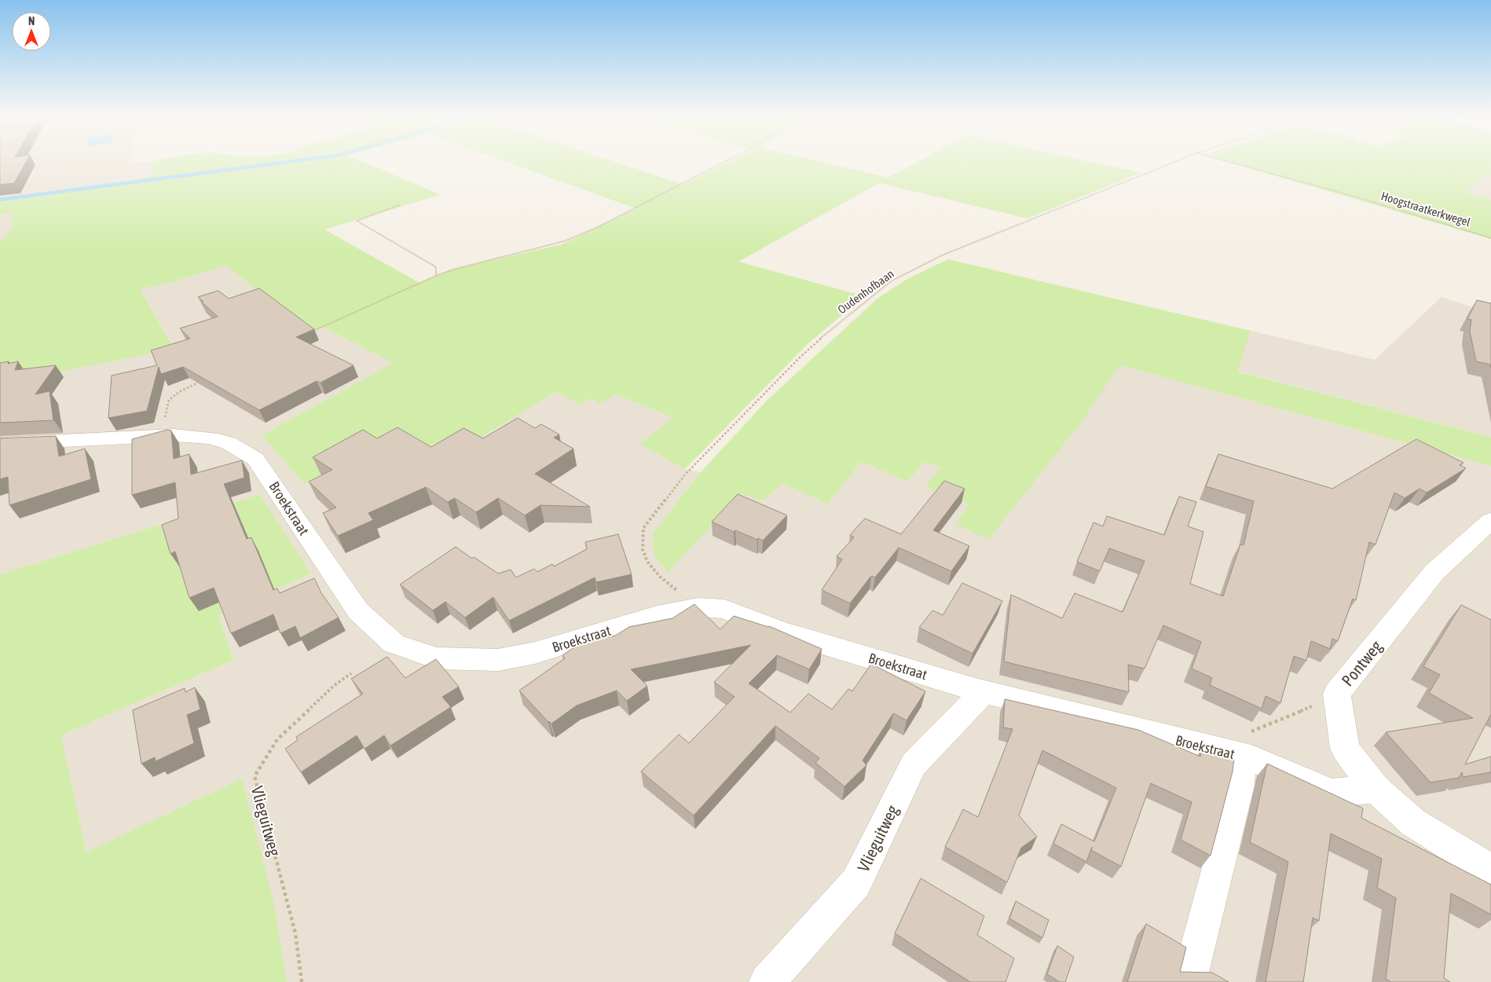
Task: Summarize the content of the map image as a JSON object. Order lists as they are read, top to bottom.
{
  "streets": {
    "street": ["Broekstraat", "Pontweg", "Vlieguitweg"],
    "path": ["Hoogstraatkerkwegel", "Oudenhofbaan"]
  },
  "crossings": [
    ["Oudenhofbaan", "Broekstraat"],
    ["Broekstraat", "Pontweg"],
    ["Broekstraat", "Vlieguitweg"]
  ],
  "north": "top"
}
